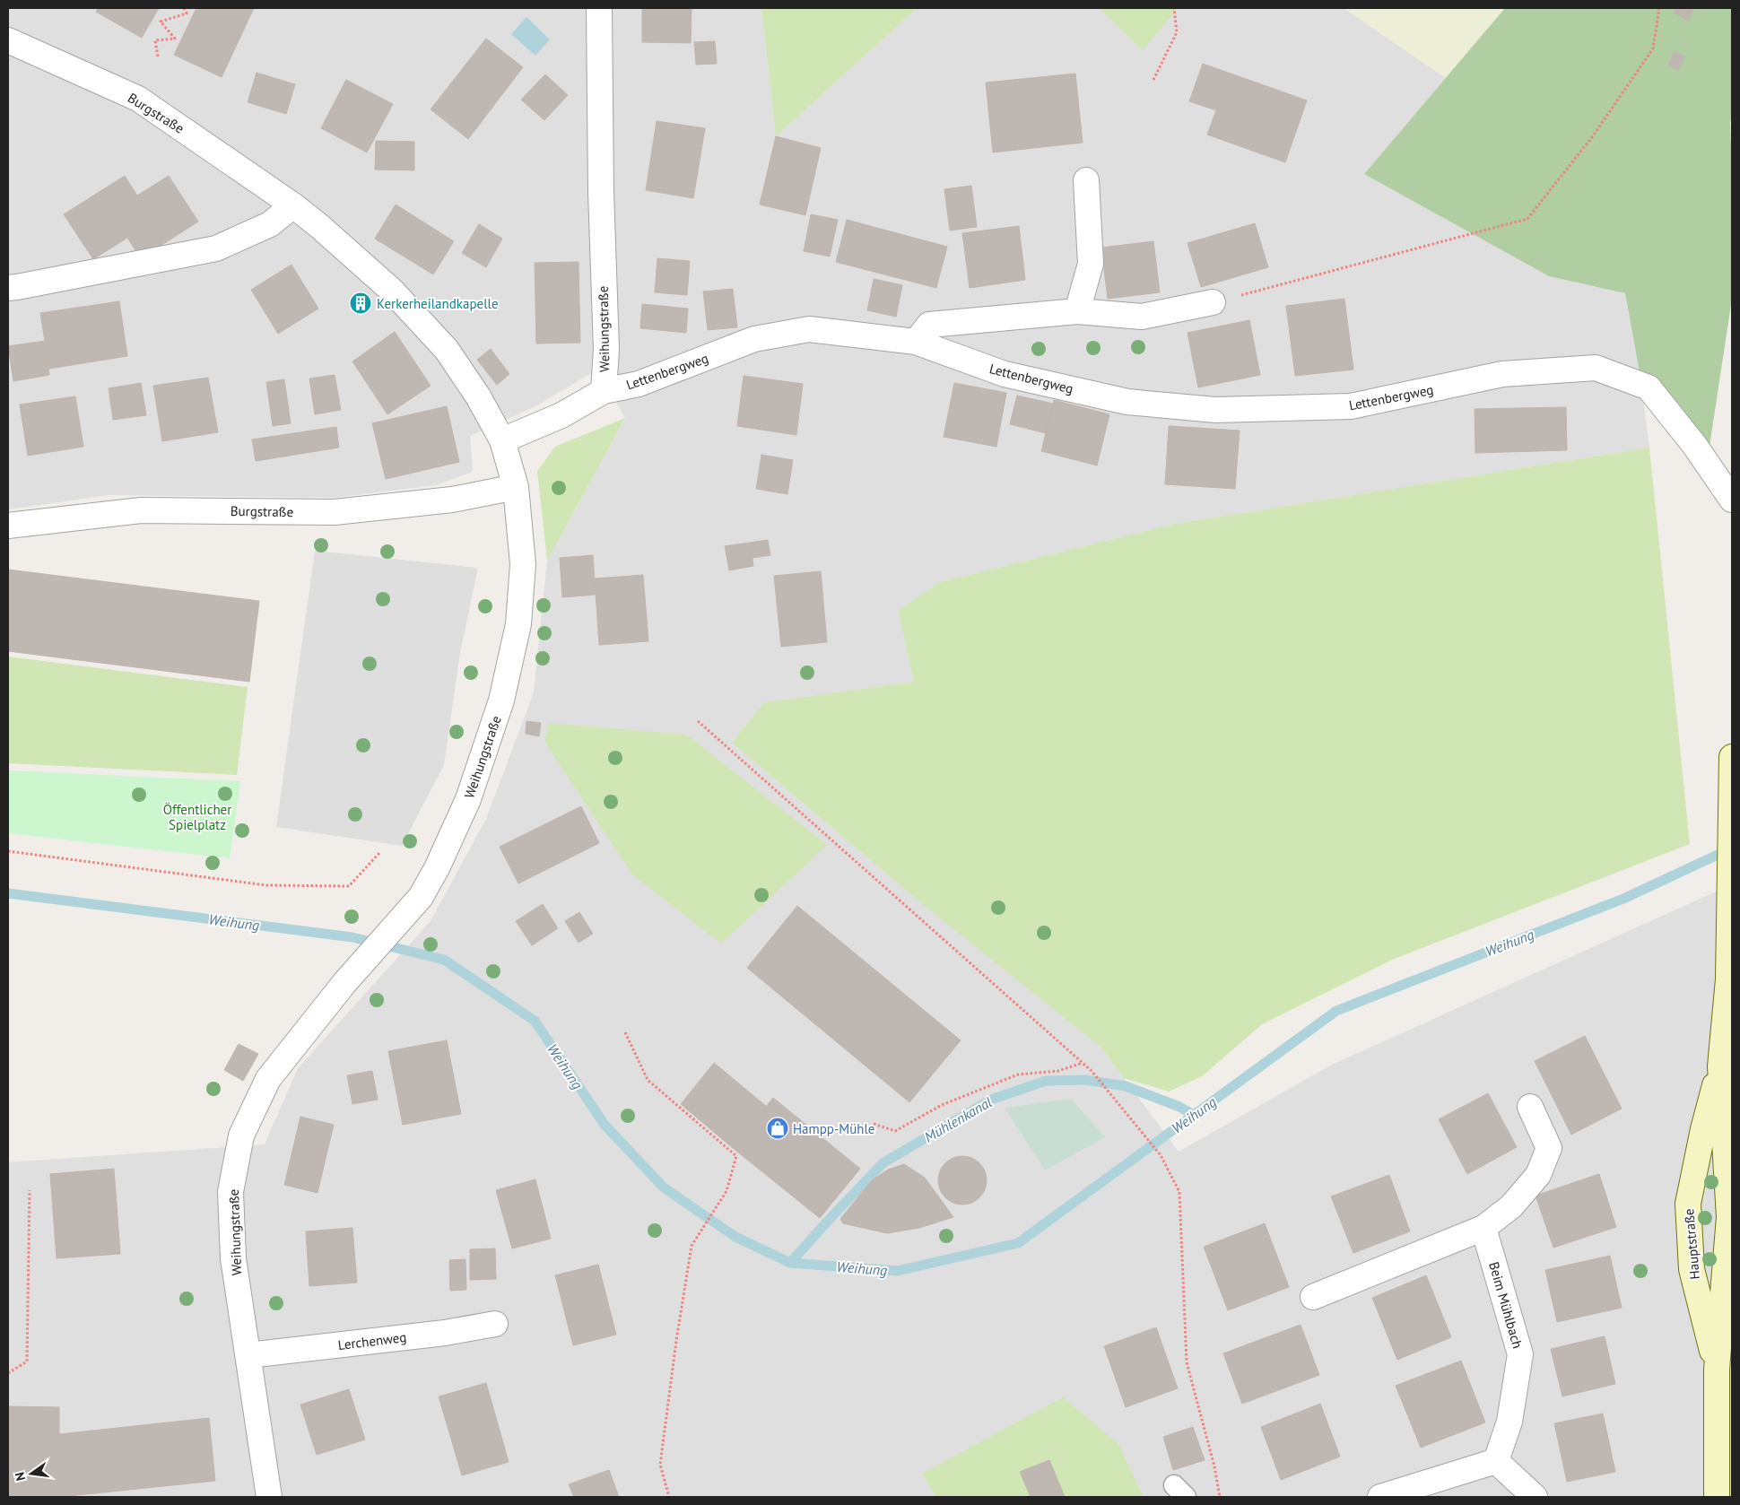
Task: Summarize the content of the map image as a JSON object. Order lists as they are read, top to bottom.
{
  "streets": {
    "main road": ["Hauptstraße"],
    "street": [
      "Burgstraße",
      "Weihungstraße",
      "Lettenbergweg",
      "Beim Mühlbach",
      "Lerchenweg"
    ]
  },
  "crossings": [
    ["Burgstraße", "Weihungstraße"],
    ["Weihungstraße", "Lettenbergweg"],
    ["Weihungstraße", "Lerchenweg"]
  ],
  "water": ["Weihung", "Mühlenkanal"],
  "parks": ["Öffentlicher Spielplatz"],
  "places": {
    "building": ["Kerkerheilandkapelle"],
    "shop": ["Hampp-Mühle"]
  },
  "north": "left"
}
